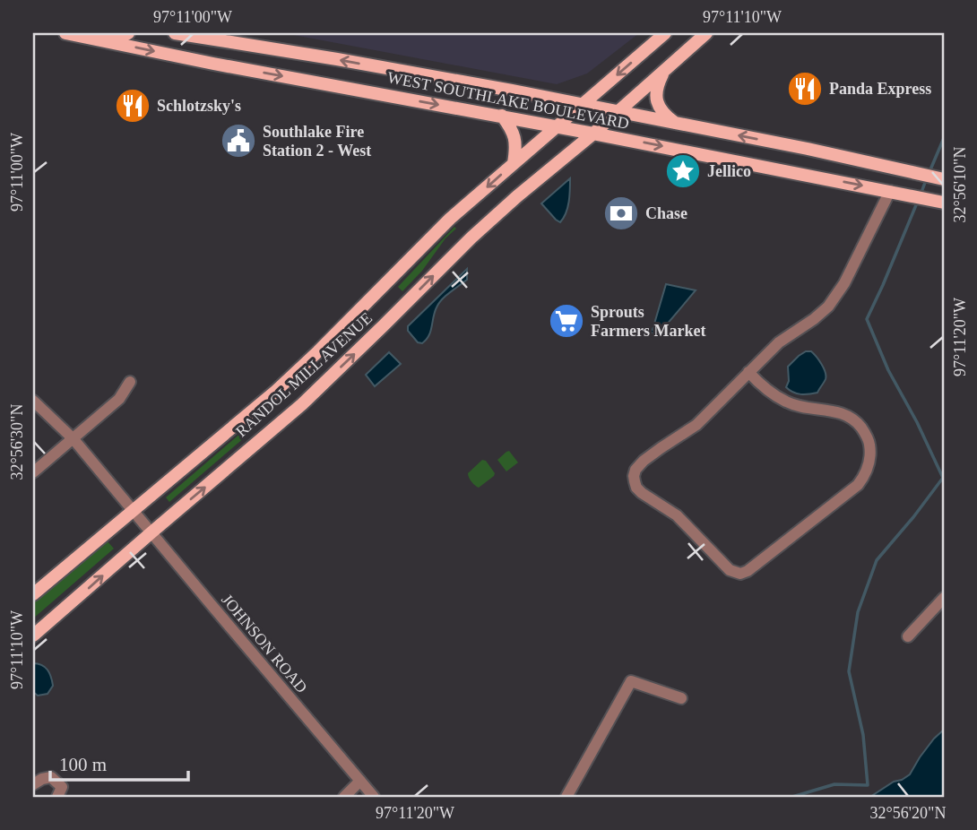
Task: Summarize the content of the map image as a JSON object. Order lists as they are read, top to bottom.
{
  "streets": {
    "main road": ["WEST SOUTHLAKE BOULEVARD", "RANDOL MILL AVENUE"],
    "street": ["JOHNSON ROAD"]
  },
  "crossings": [
    ["WEST SOUTHLAKE BOULEVARD", "RANDOL MILL AVENUE"],
    ["RANDOL MILL AVENUE", "JOHNSON ROAD"]
  ],
  "places": {
    "restaurant": ["Panda Express", "Schlotzsky's"],
    "public building": ["Southlake Fire Station 2 - West"],
    "place": ["Jellico"],
    "bank": ["Chase"],
    "supermarket": ["Sprouts Farmers Market"]
  },
  "scale_bar": "100 m",
  "coordinates": [
    "97°11'00\"W",
    "97°11'10\"W",
    "32°56'10\"N",
    "97°11'20\"W",
    "32°56'30\"N",
    "32°56'20\"N"
  ]
}
